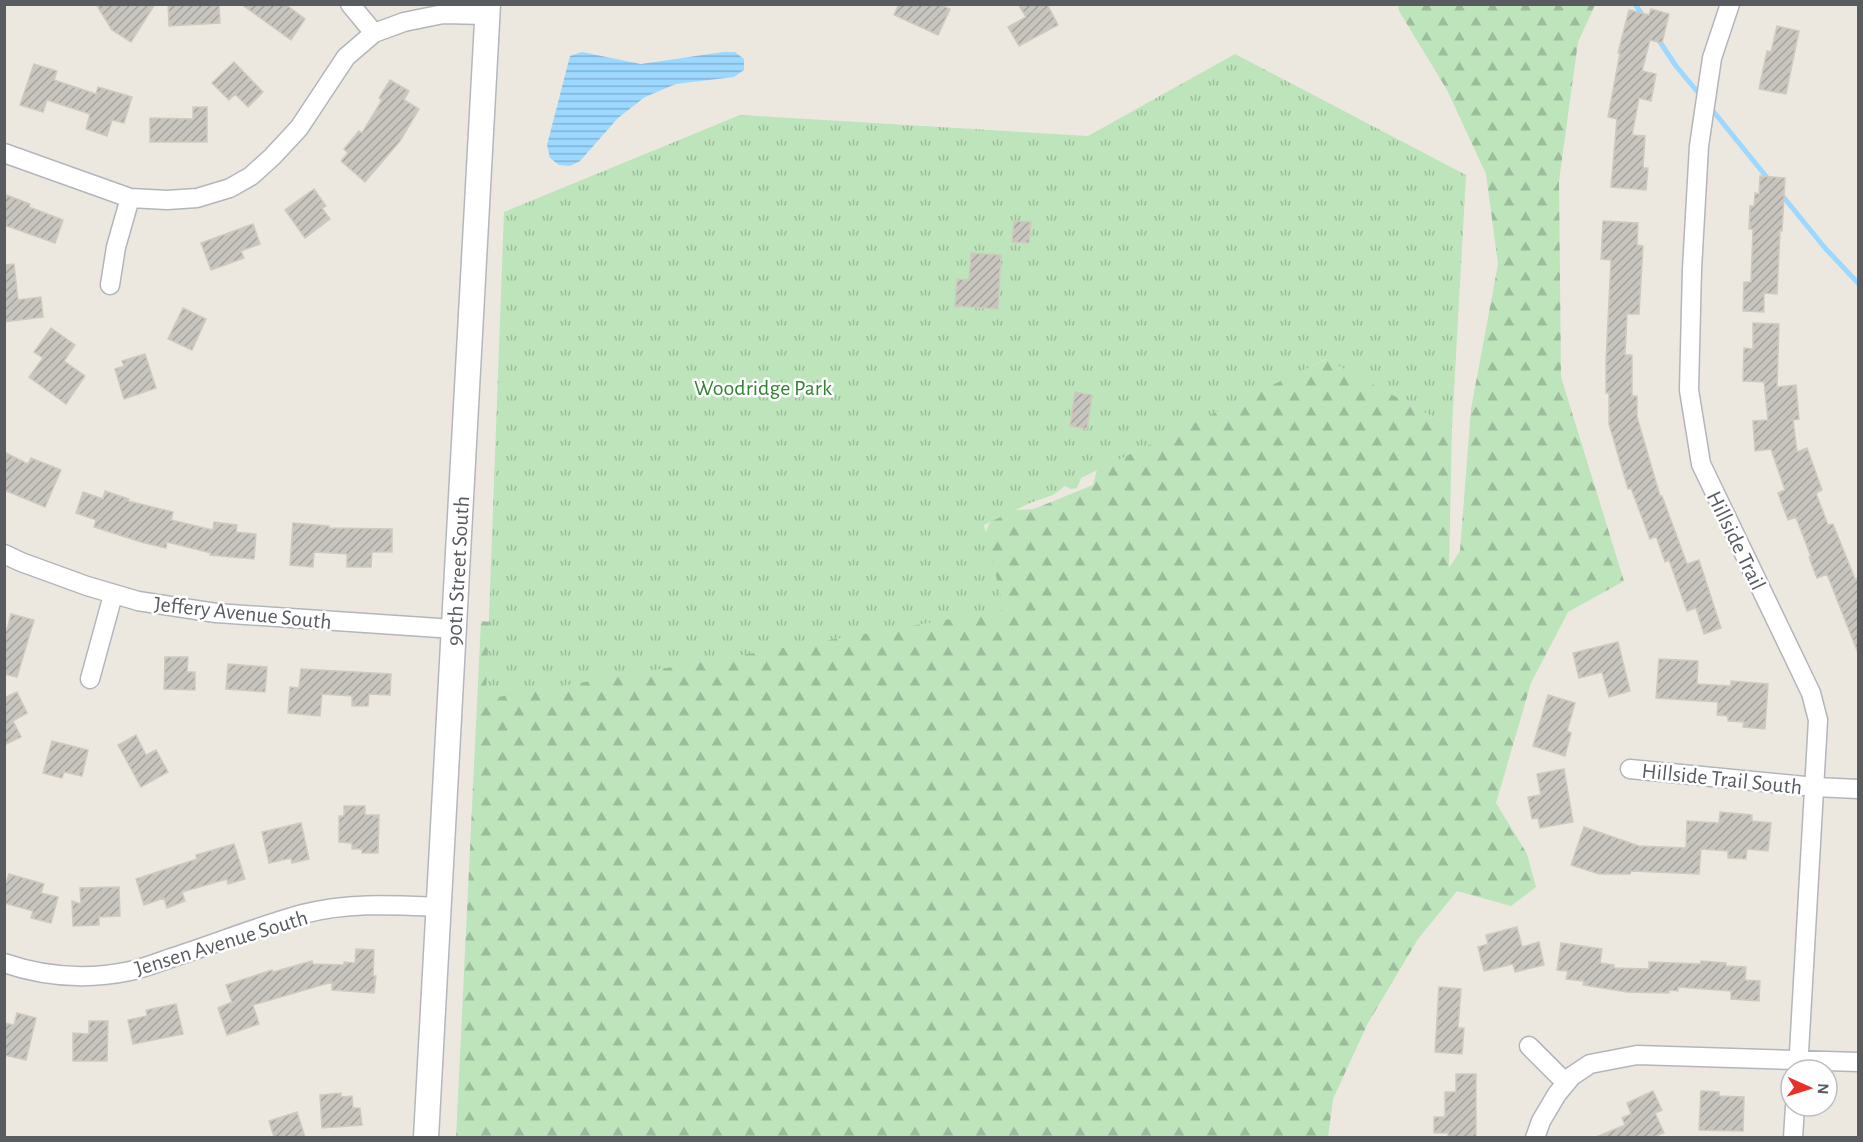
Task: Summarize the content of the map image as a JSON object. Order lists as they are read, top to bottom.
{
  "streets": {
    "street": [
      "Hillside Trail",
      "90th Street South",
      "Jeffery Avenue South",
      "Hillside Trail South",
      "Jensen Avenue South"
    ]
  },
  "crossings": [
    ["Hillside Trail", "Hillside Trail South"],
    ["90th Street South", "Jeffery Avenue South"],
    ["90th Street South", "Jensen Avenue South"]
  ],
  "parks": ["Woodridge Park"],
  "north": "right"
}
